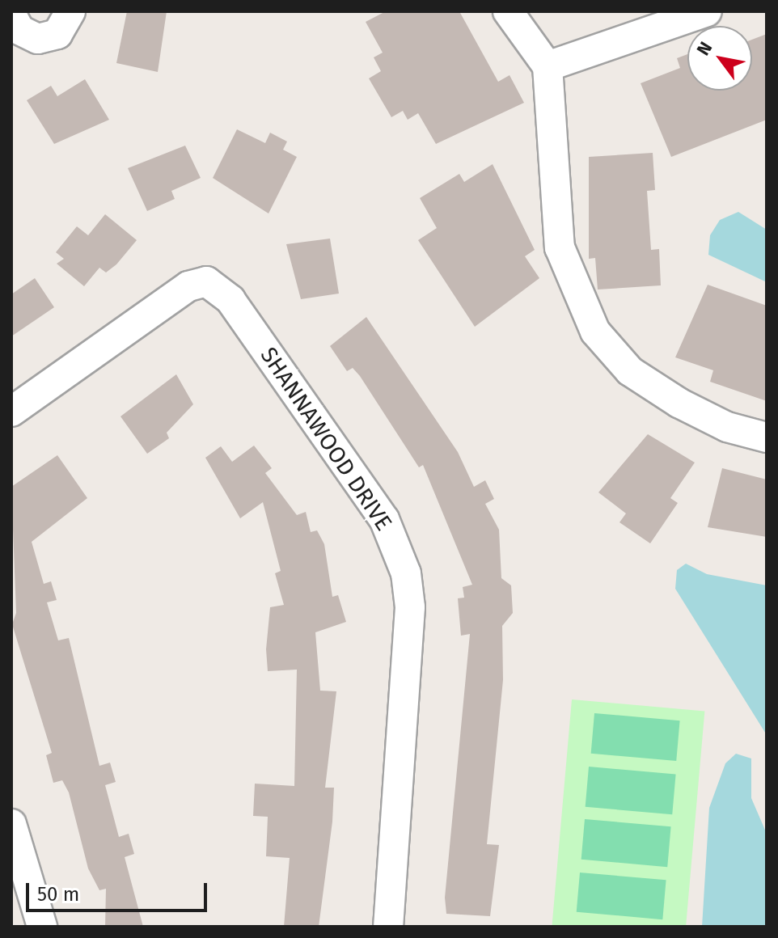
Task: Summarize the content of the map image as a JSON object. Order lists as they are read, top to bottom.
{
  "streets": {
    "street": ["SHANNAWOOD DRIVE"]
  },
  "scale_bar": "50 m",
  "north": "top left"
}
